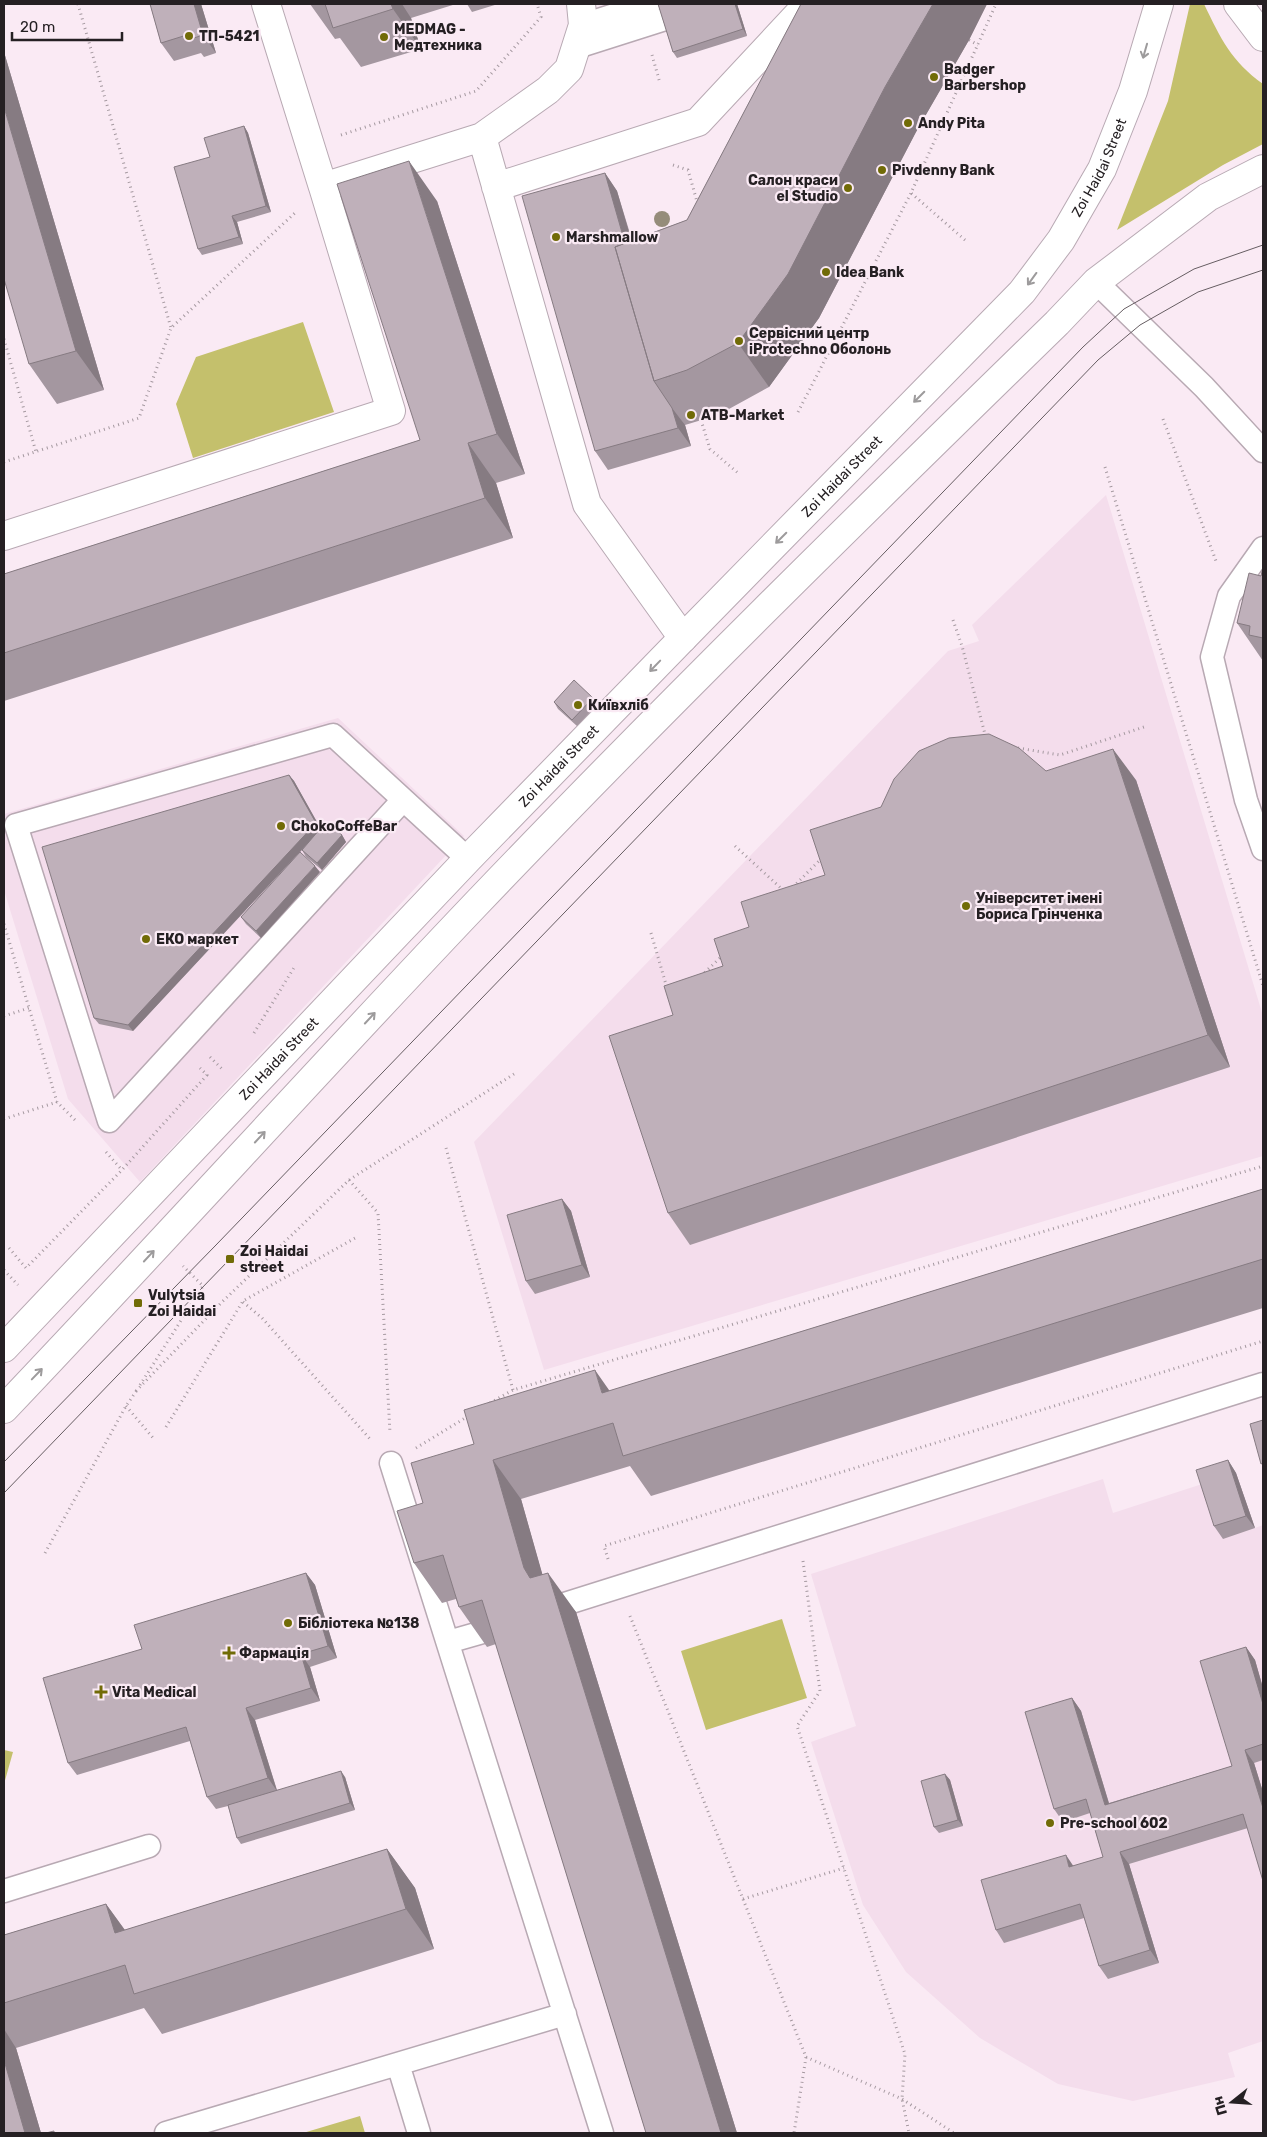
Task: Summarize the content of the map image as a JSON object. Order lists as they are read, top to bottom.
{
  "streets": {
    "main road": ["Zoi Haidai Street"]
  },
  "places": {
    "other": [
      "ТП-5421",
      "MEDMAG - Медтехника",
      "Badger Barbershop",
      "Andy Pita",
      "Pivdenny Bank",
      "Салон краси el Studio",
      "Marshmallow",
      "Idea Bank",
      "Сервісний центр iProtechno Оболонь",
      "ATB-Market",
      "Київхліб",
      "ChokoCoffeBar",
      "Університет імені Бориса Грінченка",
      "ЕКО маркет",
      "Бібліотека №138",
      "Pre-school 602"
    ],
    "transit": ["Zoi Haidai street", "Vulytsia Zoi Haidai"],
    "health": ["Фармація", "Vita Medical"]
  },
  "scale_bar": "20 m",
  "north": "left"
}
